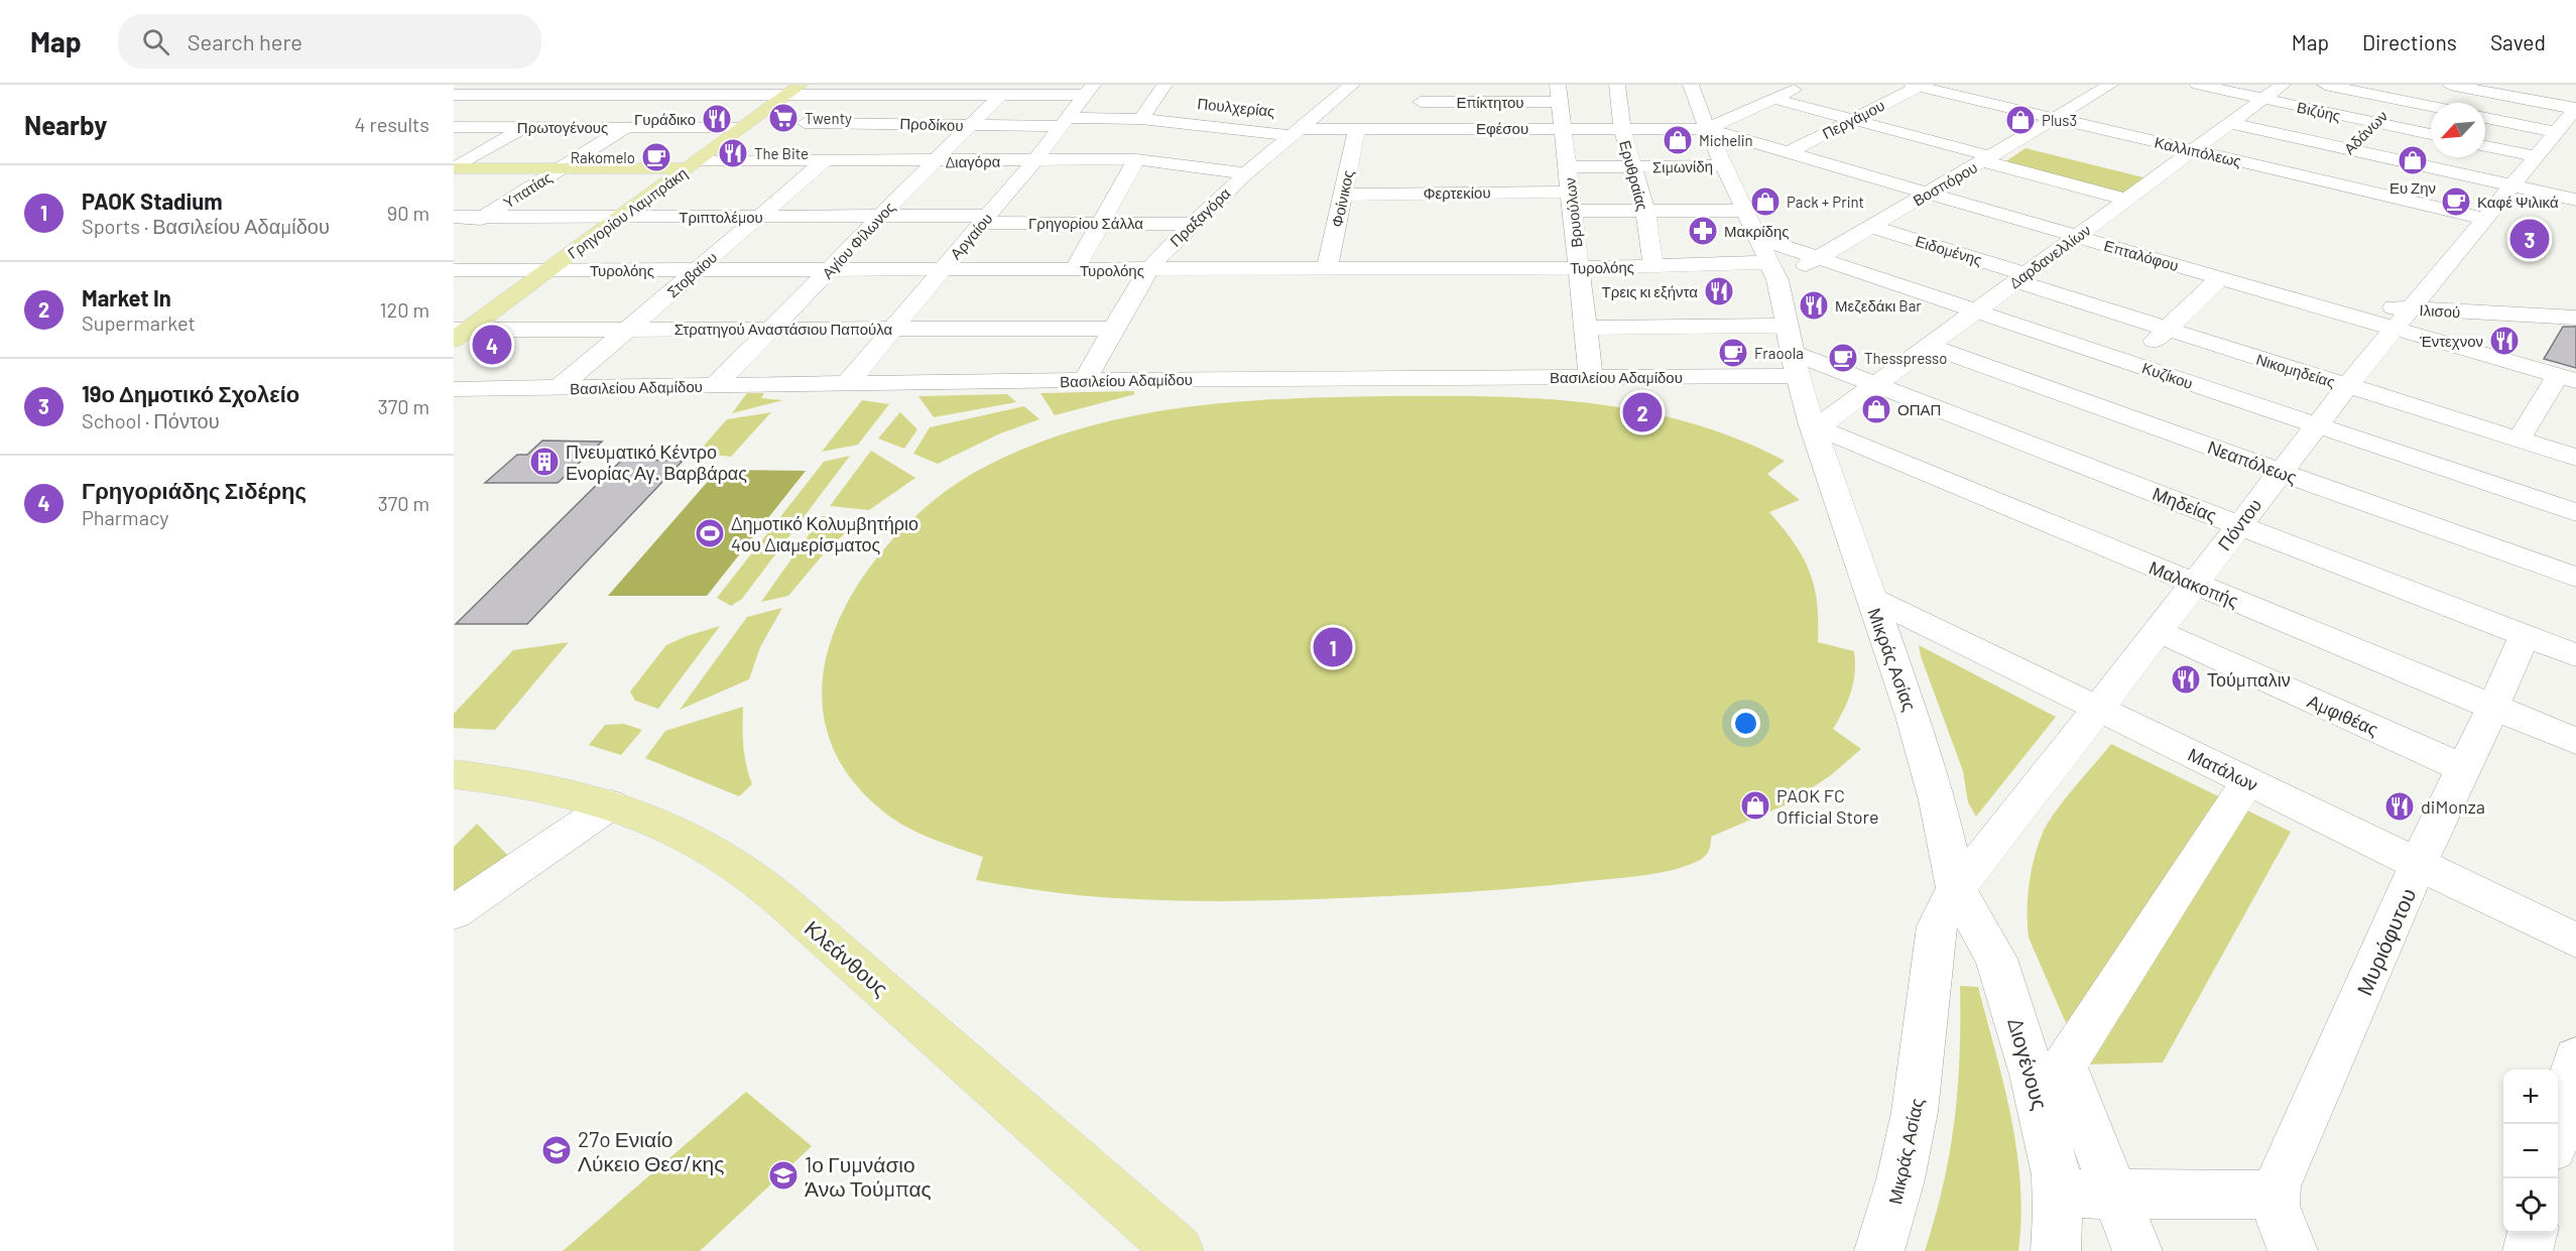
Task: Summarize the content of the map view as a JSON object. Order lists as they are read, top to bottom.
{
  "streets": {
    "main road": ["Διαγόρα", "Γρηγορίου Λαμπράκη", "Κλεάνθους"],
    "street": [
      "Επίκτητου",
      "Πουλχερίας",
      "Βιζύης",
      "Περγάμου",
      "Προδίκου",
      "Πρωτογένους",
      "Εφέσου",
      "Αδάνων",
      "Καλλιπόλεως",
      "Σιμωνίδη",
      "Ερυθραίας",
      "Βοσπόρου",
      "Υπατίας",
      "Φερτεκίου",
      "Φοίνικος",
      "Βρυούλων",
      "Τριπτολέμου",
      "Πραξαγόρα",
      "Γρηγορίου Σάλλα",
      "Αργαίου",
      "Αγίου Φίλωνος",
      "Ειδομένης",
      "Επταλόφου",
      "Δαρδανελλίων",
      "Τυρολόης",
      "Στοβαίου",
      "Ιλισού",
      "Στρατηγού Αναστάσιου Παπούλα",
      "Νικομηδείας",
      "Κυζίκου",
      "Βασιλείου Αδαμίδου",
      "Νεαπόλεως",
      "Μηδείας",
      "Πόντου",
      "Μαλακοπής",
      "Μικράς Ασίας",
      "Αμφιθέας",
      "Ματάλων",
      "Μυριόφυτου",
      "Διογένους"
    ]
  },
  "crossings": [
    ["Επίκτητου", "Βρυούλων"],
    ["Βιζύης", "Αδάνων"],
    ["Βιζύης", "Δαρδανελλίων"],
    ["Περγάμου", "Καλλιπόλεως"],
    ["Περγάμου", "Επταλόφου"],
    ["Προδίκου", "Εφέσου"],
    ["Προδίκου", "Πραξαγόρα"],
    ["Προδίκου", "Αργαίου"],
    ["Προδίκου", "Αγίου Φίλωνος"],
    ["Πρωτογένους", "Υπατίας"],
    ["Πρωτογένους", "Γρηγορίου Λαμπράκη"],
    ["Εφέσου", "Ερυθραίας"],
    ["Εφέσου", "Φοίνικος"],
    ["Εφέσου", "Βρυούλων"],
    ["Εφέσου", "Πραξαγόρα"],
    ["Εφέσου", "Επταλόφου"],
    ["Εφέσου", "Μικράς Ασίας"],
    ["Αδάνων", "Καλλιπόλεως"],
    ["Καλλιπόλεως", "Βοσπόρου"],
    ["Καλλιπόλεως", "Δαρδανελλίων"],
    ["Καλλιπόλεως", "Πόντου"],
    ["Διαγόρα", "Υπατίας"],
    ["Διαγόρα", "Γρηγορίου Λαμπράκη"],
    ["Διαγόρα", "Πραξαγόρα"],
    ["Διαγόρα", "Αργαίου"],
    ["Διαγόρα", "Αγίου Φίλωνος"],
    ["Διαγόρα", "Στοβαίου"],
    ["Σιμωνίδη", "Ερυθραίας"],
    ["Σιμωνίδη", "Βρυούλων"],
    ["Σιμωνίδη", "Μικράς Ασίας"],
    ["Ερυθραίας", "Φερτεκίου"],
    ["Ερυθραίας", "Τυρολόης"],
    ["Βοσπόρου", "Ειδομένης"],
    ["Βοσπόρου", "Επταλόφου"],
    ["Βοσπόρου", "Τυρολόης"],
    ["Βοσπόρου", "Κυζίκου"],
    ["Βοσπόρου", "Μικράς Ασίας"],
    ["Υπατίας", "Τριπτολέμου"],
    ["Φερτεκίου", "Φοίνικος"],
    ["Φερτεκίου", "Βρυούλων"],
    ["Φερτεκίου", "Μικράς Ασίας"],
    ["Φοίνικος", "Τυρολόης"],
    ["Γρηγορίου Λαμπράκη", "Τριπτολέμου"],
    ["Γρηγορίου Λαμπράκη", "Τυρολόης"],
    ["Γρηγορίου Λαμπράκη", "Στρατηγού Αναστάσιου Παπούλα"],
    ["Βρυούλων", "Τυρολόης"],
    ["Βρυούλων", "Βασιλείου Αδαμίδου"],
    ["Τριπτολέμου", "Γρηγορίου Σάλλα"],
    ["Τριπτολέμου", "Αργαίου"],
    ["Τριπτολέμου", "Αγίου Φίλωνος"],
    ["Τριπτολέμου", "Στοβαίου"],
    ["Πραξαγόρα", "Γρηγορίου Σάλλα"],
    ["Πραξαγόρα", "Τυρολόης"],
    ["Πραξαγόρα", "Στρατηγού Αναστάσιου Παπούλα"],
    ["Πραξαγόρα", "Βασιλείου Αδαμίδου"],
    ["Γρηγορίου Σάλλα", "Αργαίου"],
    ["Αργαίου", "Τυρολόης"],
    ["Αργαίου", "Στρατηγού Αναστάσιου Παπούλα"],
    ["Αργαίου", "Βασιλείου Αδαμίδου"],
    ["Αγίου Φίλωνος", "Τυρολόης"],
    ["Αγίου Φίλωνος", "Στρατηγού Αναστάσιου Παπούλα"],
    ["Αγίου Φίλωνος", "Βασιλείου Αδαμίδου"],
    ["Ειδομένης", "Δαρδανελλίων"],
    ["Ειδομένης", "Νικομηδείας"],
    ["Επταλόφου", "Δαρδανελλίων"],
    ["Επταλόφου", "Ιλισού"],
    ["Επταλόφου", "Πόντου"],
    ["Επταλόφου", "Μικράς Ασίας"],
    ["Δαρδανελλίων", "Νικομηδείας"],
    ["Δαρδανελλίων", "Κυζίκου"],
    ["Δαρδανελλίων", "Νεαπόλεως"],
    ["Δαρδανελλίων", "Μηδείας"],
    ["Δαρδανελλίων", "Μαλακοπής"],
    ["Δαρδανελλίων", "Μικράς Ασίας"],
    ["Τυρολόης", "Στοβαίου"],
    ["Τυρολόης", "Μικράς Ασίας"],
    ["Στοβαίου", "Στρατηγού Αναστάσιου Παπούλα"],
    ["Στοβαίου", "Βασιλείου Αδαμίδου"],
    ["Ιλισού", "Πόντου"],
    ["Νικομηδείας", "Πόντου"],
    ["Κυζίκου", "Πόντου"],
    ["Κυζίκου", "Μικράς Ασίας"],
    ["Βασιλείου Αδαμίδου", "Μηδείας"],
    ["Βασιλείου Αδαμίδου", "Μικράς Ασίας"],
    ["Νεαπόλεως", "Πόντου"],
    ["Μηδείας", "Πόντου"],
    ["Μηδείας", "Μικράς Ασίας"],
    ["Μηδείας", "Μυριόφυτου"],
    ["Πόντου", "Μαλακοπής"],
    ["Πόντου", "Μικράς Ασίας"],
    ["Πόντου", "Αμφιθέας"],
    ["Πόντου", "Ματάλων"],
    ["Πόντου", "Διογένους"],
    ["Μαλακοπής", "Μικράς Ασίας"],
    ["Μαλακοπής", "Μυριόφυτου"],
    ["Μικράς Ασίας", "Ματάλων"],
    ["Μικράς Ασίας", "Διογένους"],
    ["Αμφιθέας", "Μυριόφυτου"],
    ["Ματάλων", "Μυριόφυτου"]
  ],
  "places": {
    "supermarket": ["Twenty"],
    "restaurant": [
      "Γυράδικο",
      "The Bite",
      "Τρεις κι εξήντα",
      "Μεζεδάκι Bar",
      "Έντεχνον",
      "Τούμπαλιν",
      "diMonza"
    ],
    "shop": [
      "Plus3",
      "Michelin",
      "Ευ Ζην",
      "Pack + Print",
      "ΟΠΑΠ",
      "PAOK FC Official Store"
    ],
    "cafe": [
      "Rakomelo",
      "Καφέ Ψιλικά",
      "Fraoola",
      "Thesspresso"
    ],
    "pharmacy": ["Μακρίδης"],
    "building": ["Πνευματικό Κέντρο Ενορίας Αγ. Βαρβάρας"],
    "sports": ["Δημοτικό Κολυμβητήριο 4ου Διαμερίσματος"],
    "school or university": ["27o Ενιαίο Λύκειο Θεσ/κης", "1ο Γυμνάσιο Άνω Τούμπας"]
  },
  "north": "bottom left",
  "page": {
    "header": "Map",
    "search": "Search here",
    "nav": ["Map", "Directions", "Saved"],
    "heading": ["Nearby", "4 results"],
    "list": [
      {
        "mark": "1",
        "name": "PAOK Stadium",
        "note": "Sports · Βασιλείου Αδαμίδου",
        "value": "90 m"
      },
      {
        "mark": "2",
        "name": "Market In",
        "note": "Supermarket",
        "value": "120 m"
      },
      {
        "mark": "3",
        "name": "19ο Δημοτικό Σχολείο",
        "note": "School · Πόντου",
        "value": "370 m"
      },
      {
        "mark": "4",
        "name": "Γρηγοριάδης Σιδέρης",
        "note": "Pharmacy",
        "value": "370 m"
      }
    ],
    "pins": [
      "3",
      "4",
      "2",
      "1"
    ],
    "map_buttons": ["+", "−"]
  }
}
